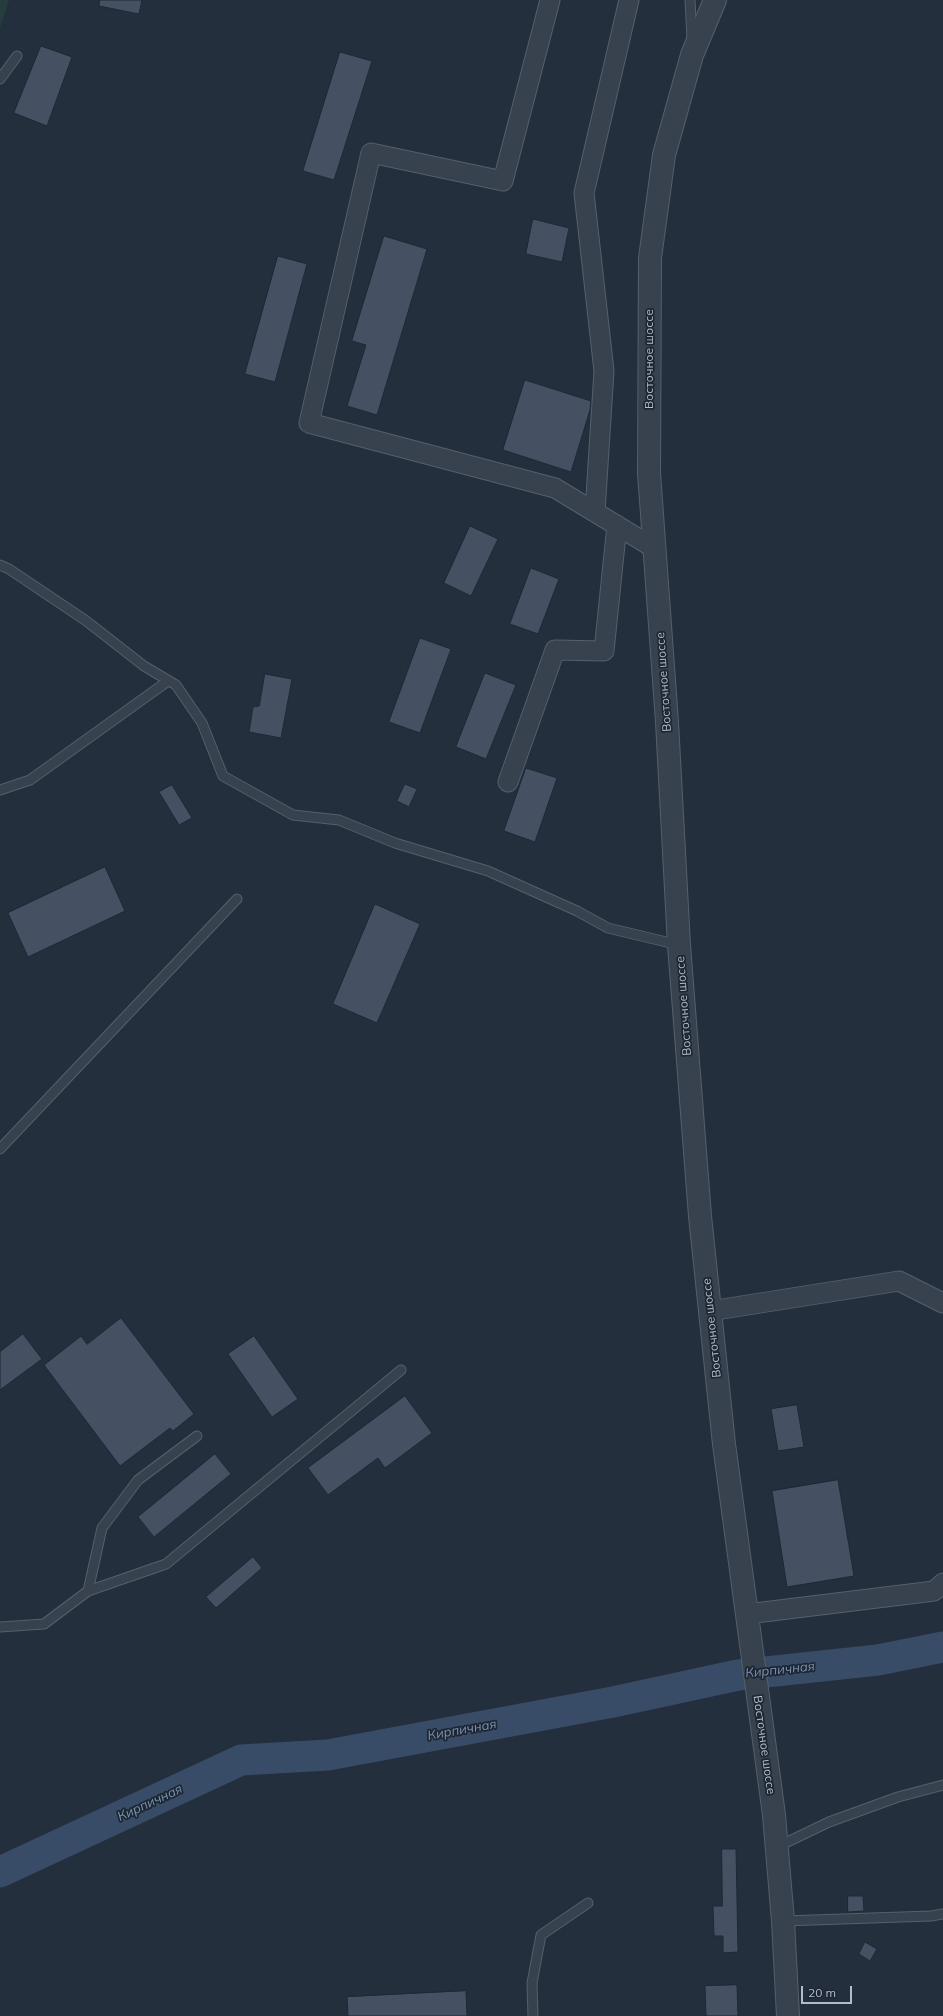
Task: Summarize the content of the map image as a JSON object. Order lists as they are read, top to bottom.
{
  "streets": {
    "street": ["Восточное шоссе"]
  },
  "water": ["Кирпичная"],
  "scale_bar": "20 m"
}
